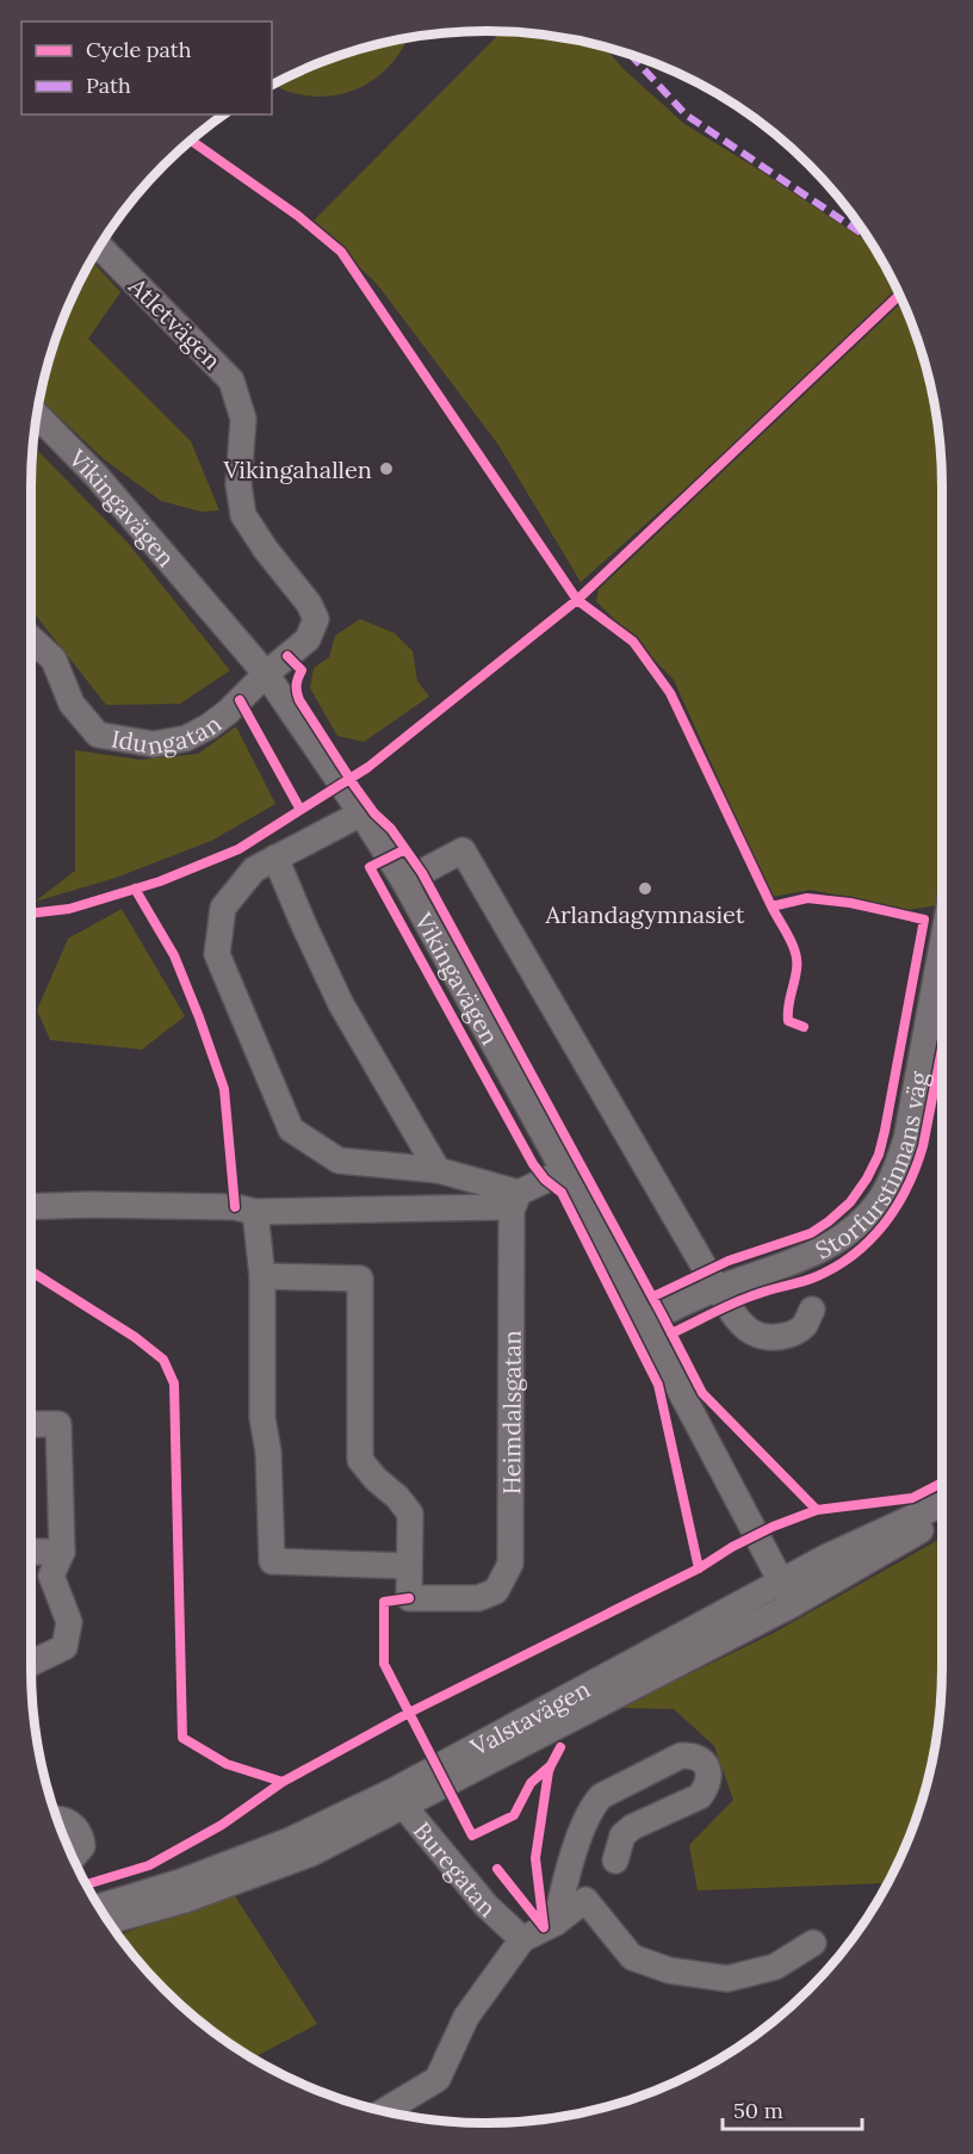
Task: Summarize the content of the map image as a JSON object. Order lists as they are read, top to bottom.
{
  "streets": {
    "street": [
      "Atletvägen",
      "Vikingavägen",
      "Idungatan",
      "Storfurstinnans väg",
      "Heimdalsgatan",
      "Valstavägen",
      "Buregatan"
    ]
  },
  "crossings": [
    ["Atletvägen", "Vikingavägen"],
    ["Atletvägen", "Idungatan"],
    ["Vikingavägen", "Idungatan"],
    ["Vikingavägen", "Storfurstinnans väg"],
    ["Vikingavägen", "Valstavägen"],
    ["Valstavägen", "Buregatan"]
  ],
  "places": ["Vikingahallen", "Arlandagymnasiet"],
  "legend": ["Cycle path", "Path"],
  "scale_bar": "50 m"
}
